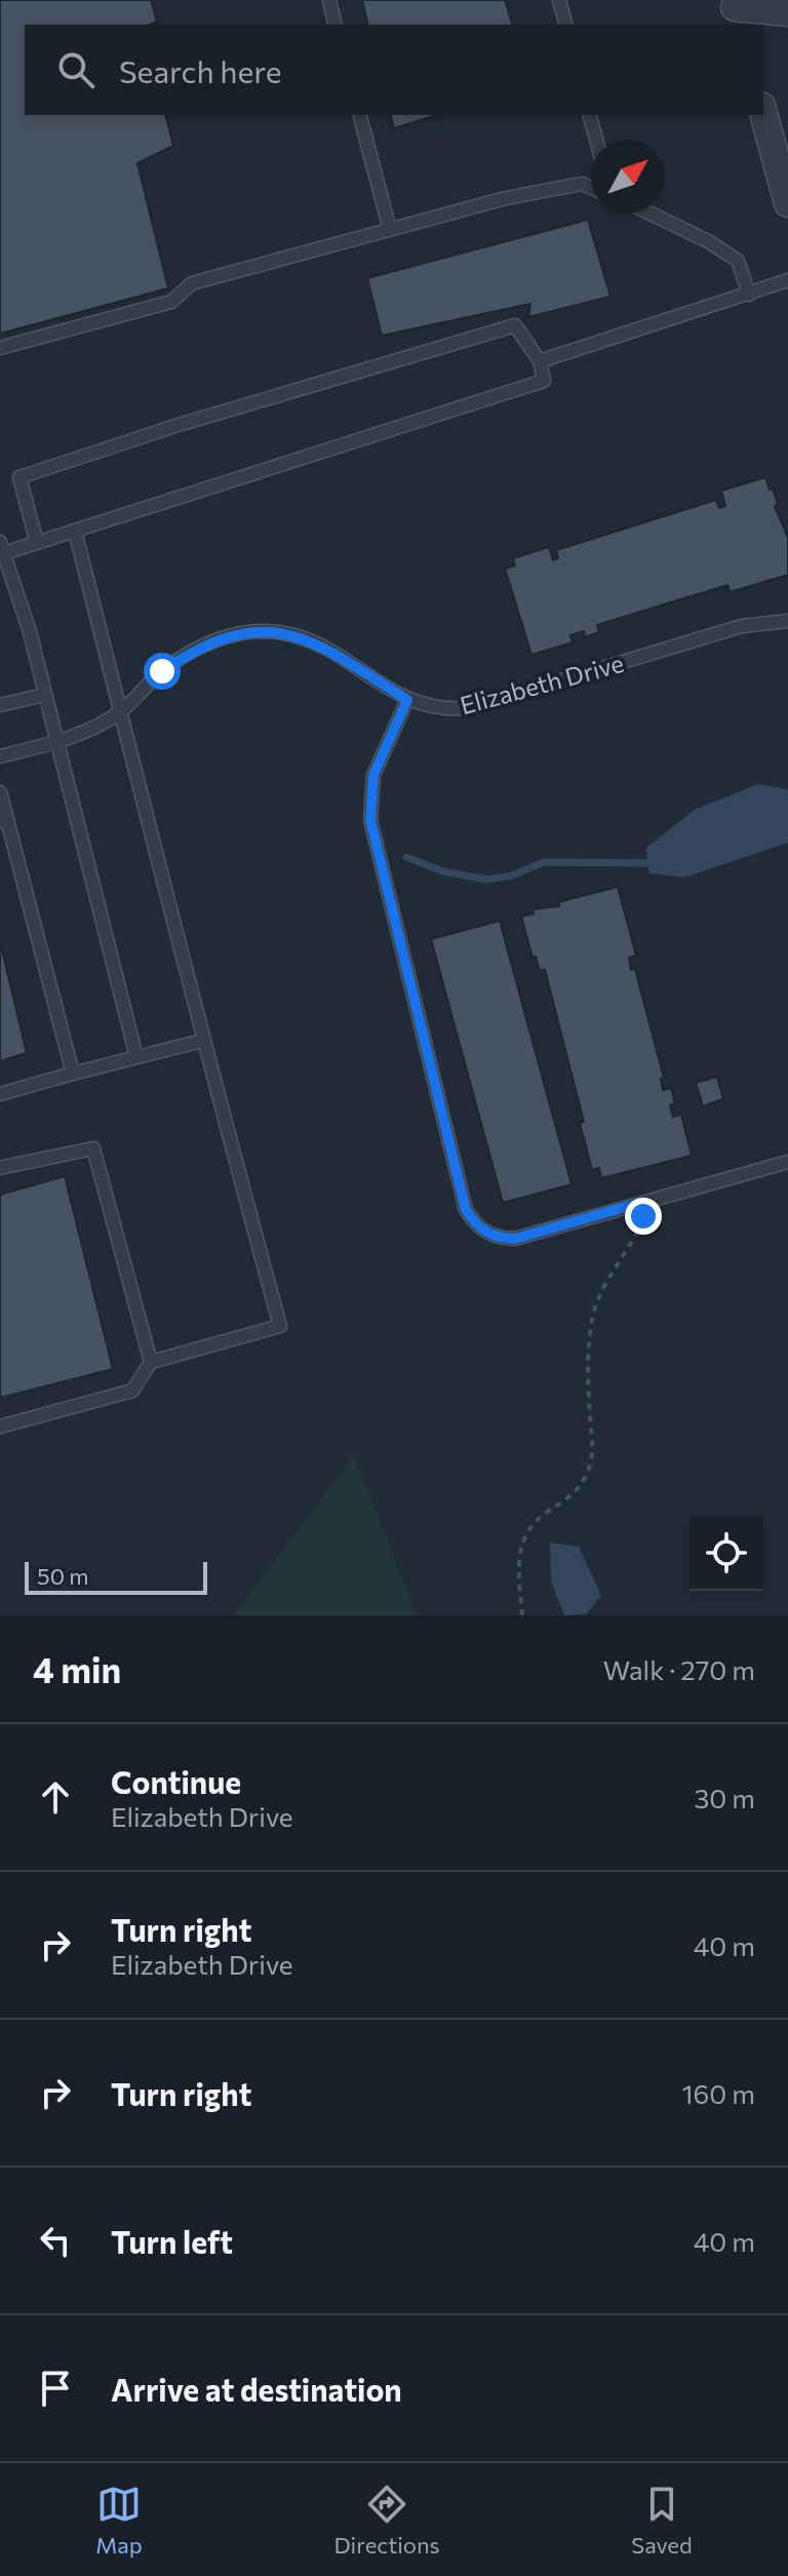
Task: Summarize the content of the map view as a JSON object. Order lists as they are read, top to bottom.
{
  "streets": {
    "lane": ["Elizabeth Drive"]
  },
  "scale_bar": "50 m",
  "north": "top right",
  "page": {
    "search": "Search here",
    "scale": "50 m",
    "heading": ["4 min", "Walk · 270 m"],
    "list": [
      ["Continue", "Elizabeth Drive", "30 m"],
      ["Turn right", "Elizabeth Drive", "40 m"],
      ["Turn right", "160 m"],
      ["Turn left", "40 m"],
      "Arrive at destination"
    ],
    "nav": ["Map", "Directions", "Saved"]
  }
}
